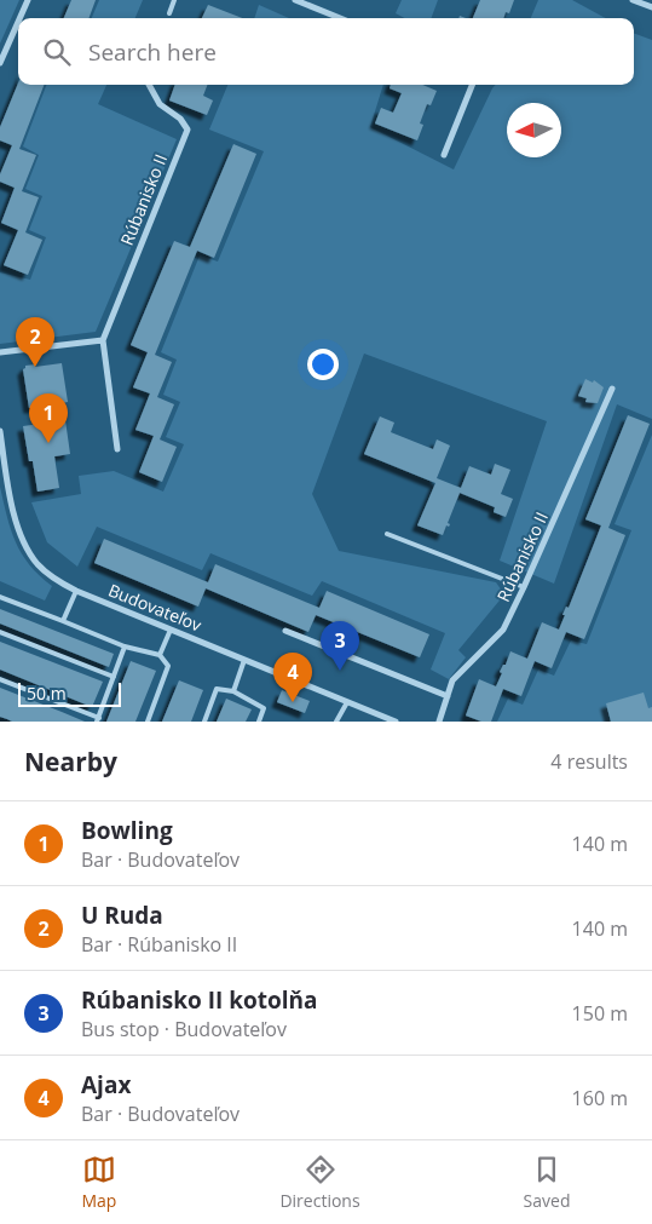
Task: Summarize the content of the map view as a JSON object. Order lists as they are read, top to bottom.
{
  "streets": {
    "street": ["Rúbanisko II", "Budovateľov"]
  },
  "scale_bar": "50 m",
  "north": "left",
  "page": {
    "search": "Search here",
    "pins": [
      "2",
      "1",
      "3",
      "4"
    ],
    "scale": "50 m",
    "heading": ["Nearby", "4 results"],
    "list": [
      {
        "mark": "1",
        "name": "Bowling",
        "note": "Bar · Budovateľov",
        "value": "140 m"
      },
      {
        "mark": "2",
        "name": "U Ruda",
        "note": "Bar · Rúbanisko II",
        "value": "140 m"
      },
      {
        "mark": "3",
        "name": "Rúbanisko II kotolňa",
        "note": "Bus stop · Budovateľov",
        "value": "150 m"
      },
      {
        "mark": "4",
        "name": "Ajax",
        "note": "Bar · Budovateľov",
        "value": "160 m"
      }
    ],
    "nav": ["Map", "Directions", "Saved"]
  }
}
